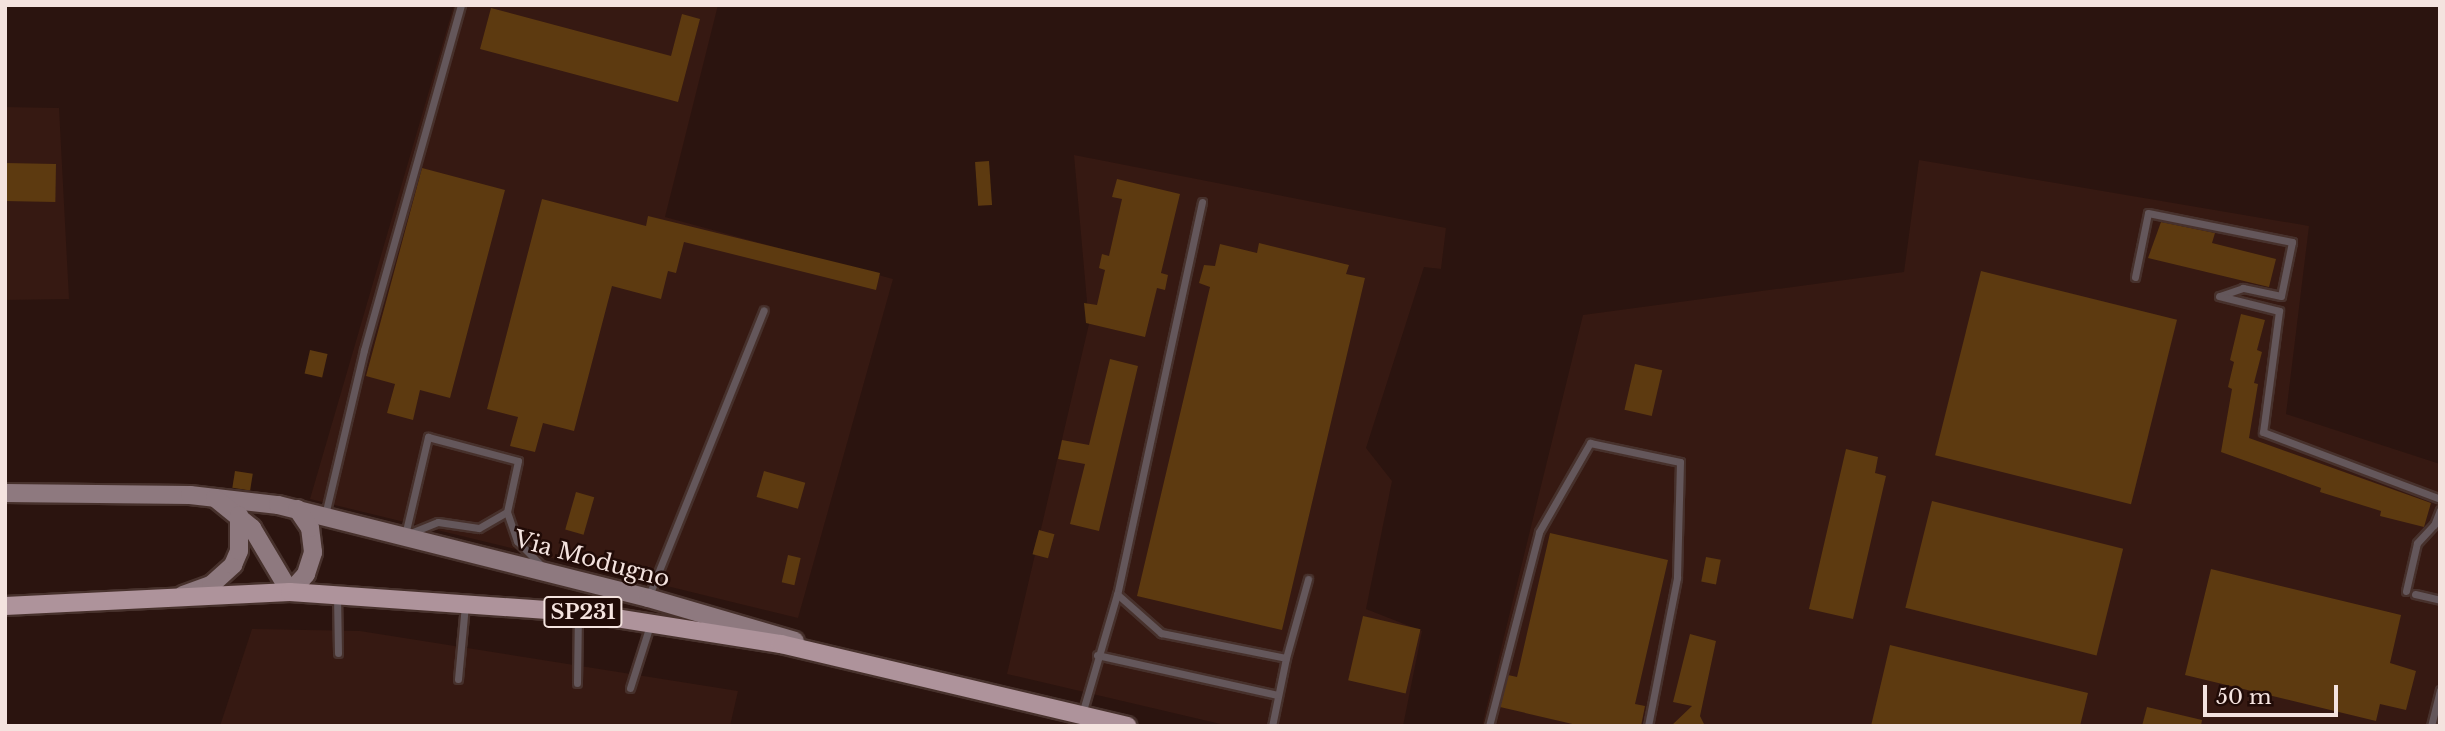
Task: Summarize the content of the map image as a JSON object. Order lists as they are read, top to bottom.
{
  "streets": {
    "main road": ["SP231"],
    "street": ["Via Modugno"]
  },
  "crossings": [
    ["Via Modugno", "SP231"]
  ],
  "scale_bar": "50 m"
}
